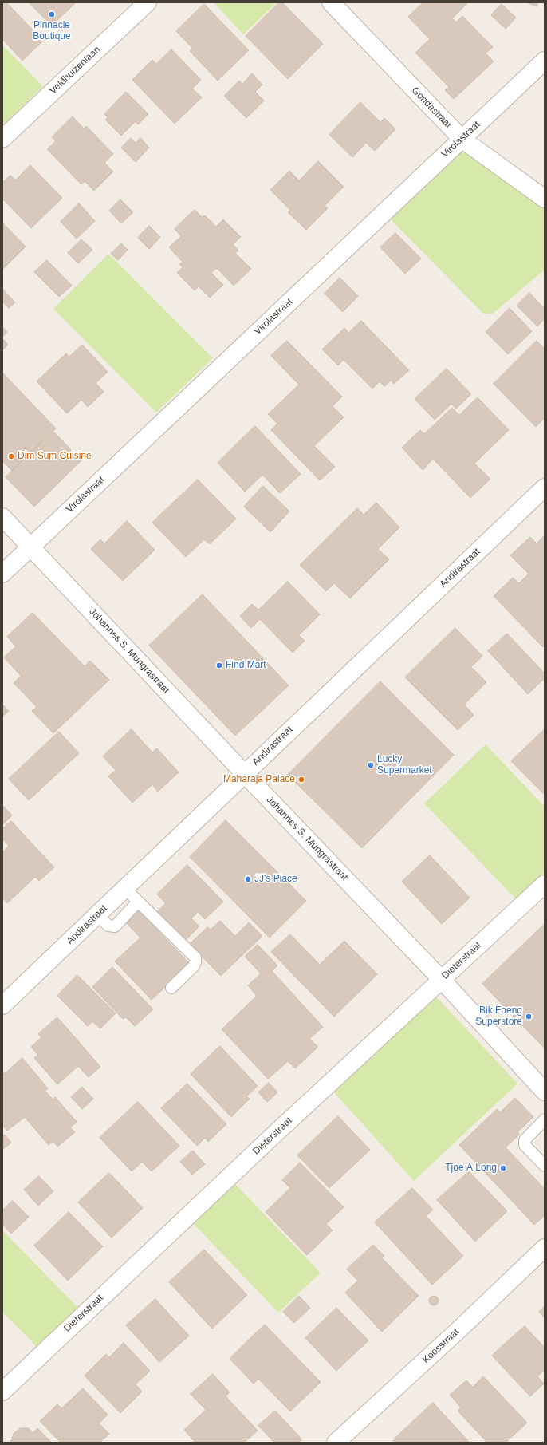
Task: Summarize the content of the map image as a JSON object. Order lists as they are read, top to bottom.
{
  "streets": {
    "street": [
      "Veldhuizenlaan",
      "Gondastraat",
      "Virolastraat",
      "Andirastraat",
      "Johannes S. Mungrastraat",
      "Dieterstraat",
      "Koosstraat"
    ]
  },
  "crossings": [
    ["Gondastraat", "Virolastraat"],
    ["Virolastraat", "Johannes S. Mungrastraat"],
    ["Andirastraat", "Johannes S. Mungrastraat"],
    ["Johannes S. Mungrastraat", "Dieterstraat"]
  ],
  "places": [
    "Pinnacle Boutique",
    "Dim Sum Cuisine",
    "Find Mart",
    "Lucky Supermarket",
    "Maharaja Palace",
    "JJ's Place",
    "Bik Foeng Superstore",
    "Tjoe A Long"
  ]
}
